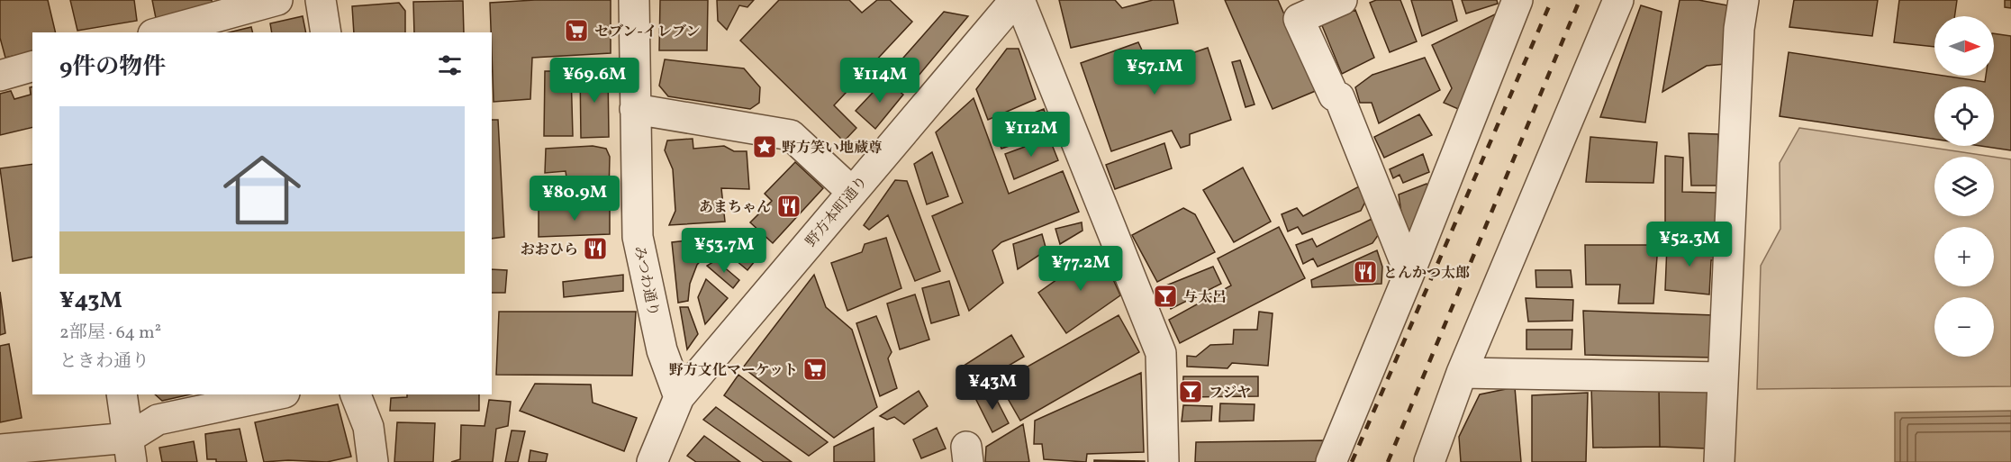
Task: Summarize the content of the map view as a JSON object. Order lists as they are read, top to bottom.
{
  "streets": {
    "street": ["野方本町通り", "みつわ通り"]
  },
  "crossings": [
    ["野方本町通り", "みつわ通り"]
  ],
  "places": {
    "supermarket": ["セブン-イレブン", "野方文化マーケット"],
    "place": ["野方笑い地蔵尊"],
    "restaurant": ["あまちゃん", "おおひら", "とんかつ太郎"],
    "bar": ["与太呂", "フジヤ"]
  },
  "north": "right",
  "page": {
    "map_buttons": ["+", "−"],
    "heading": "9件の物件",
    "price": [
      "¥57.1M",
      "¥69.6M",
      "¥114M",
      "¥112M",
      "¥80.9M",
      "¥52.3M",
      "¥53.7M",
      "¥77.2M",
      "¥43M"
    ],
    "list": [
      {
        "name": "¥43M",
        "note": "2部屋 · 64 m² · ときわ通り"
      }
    ]
  }
}
